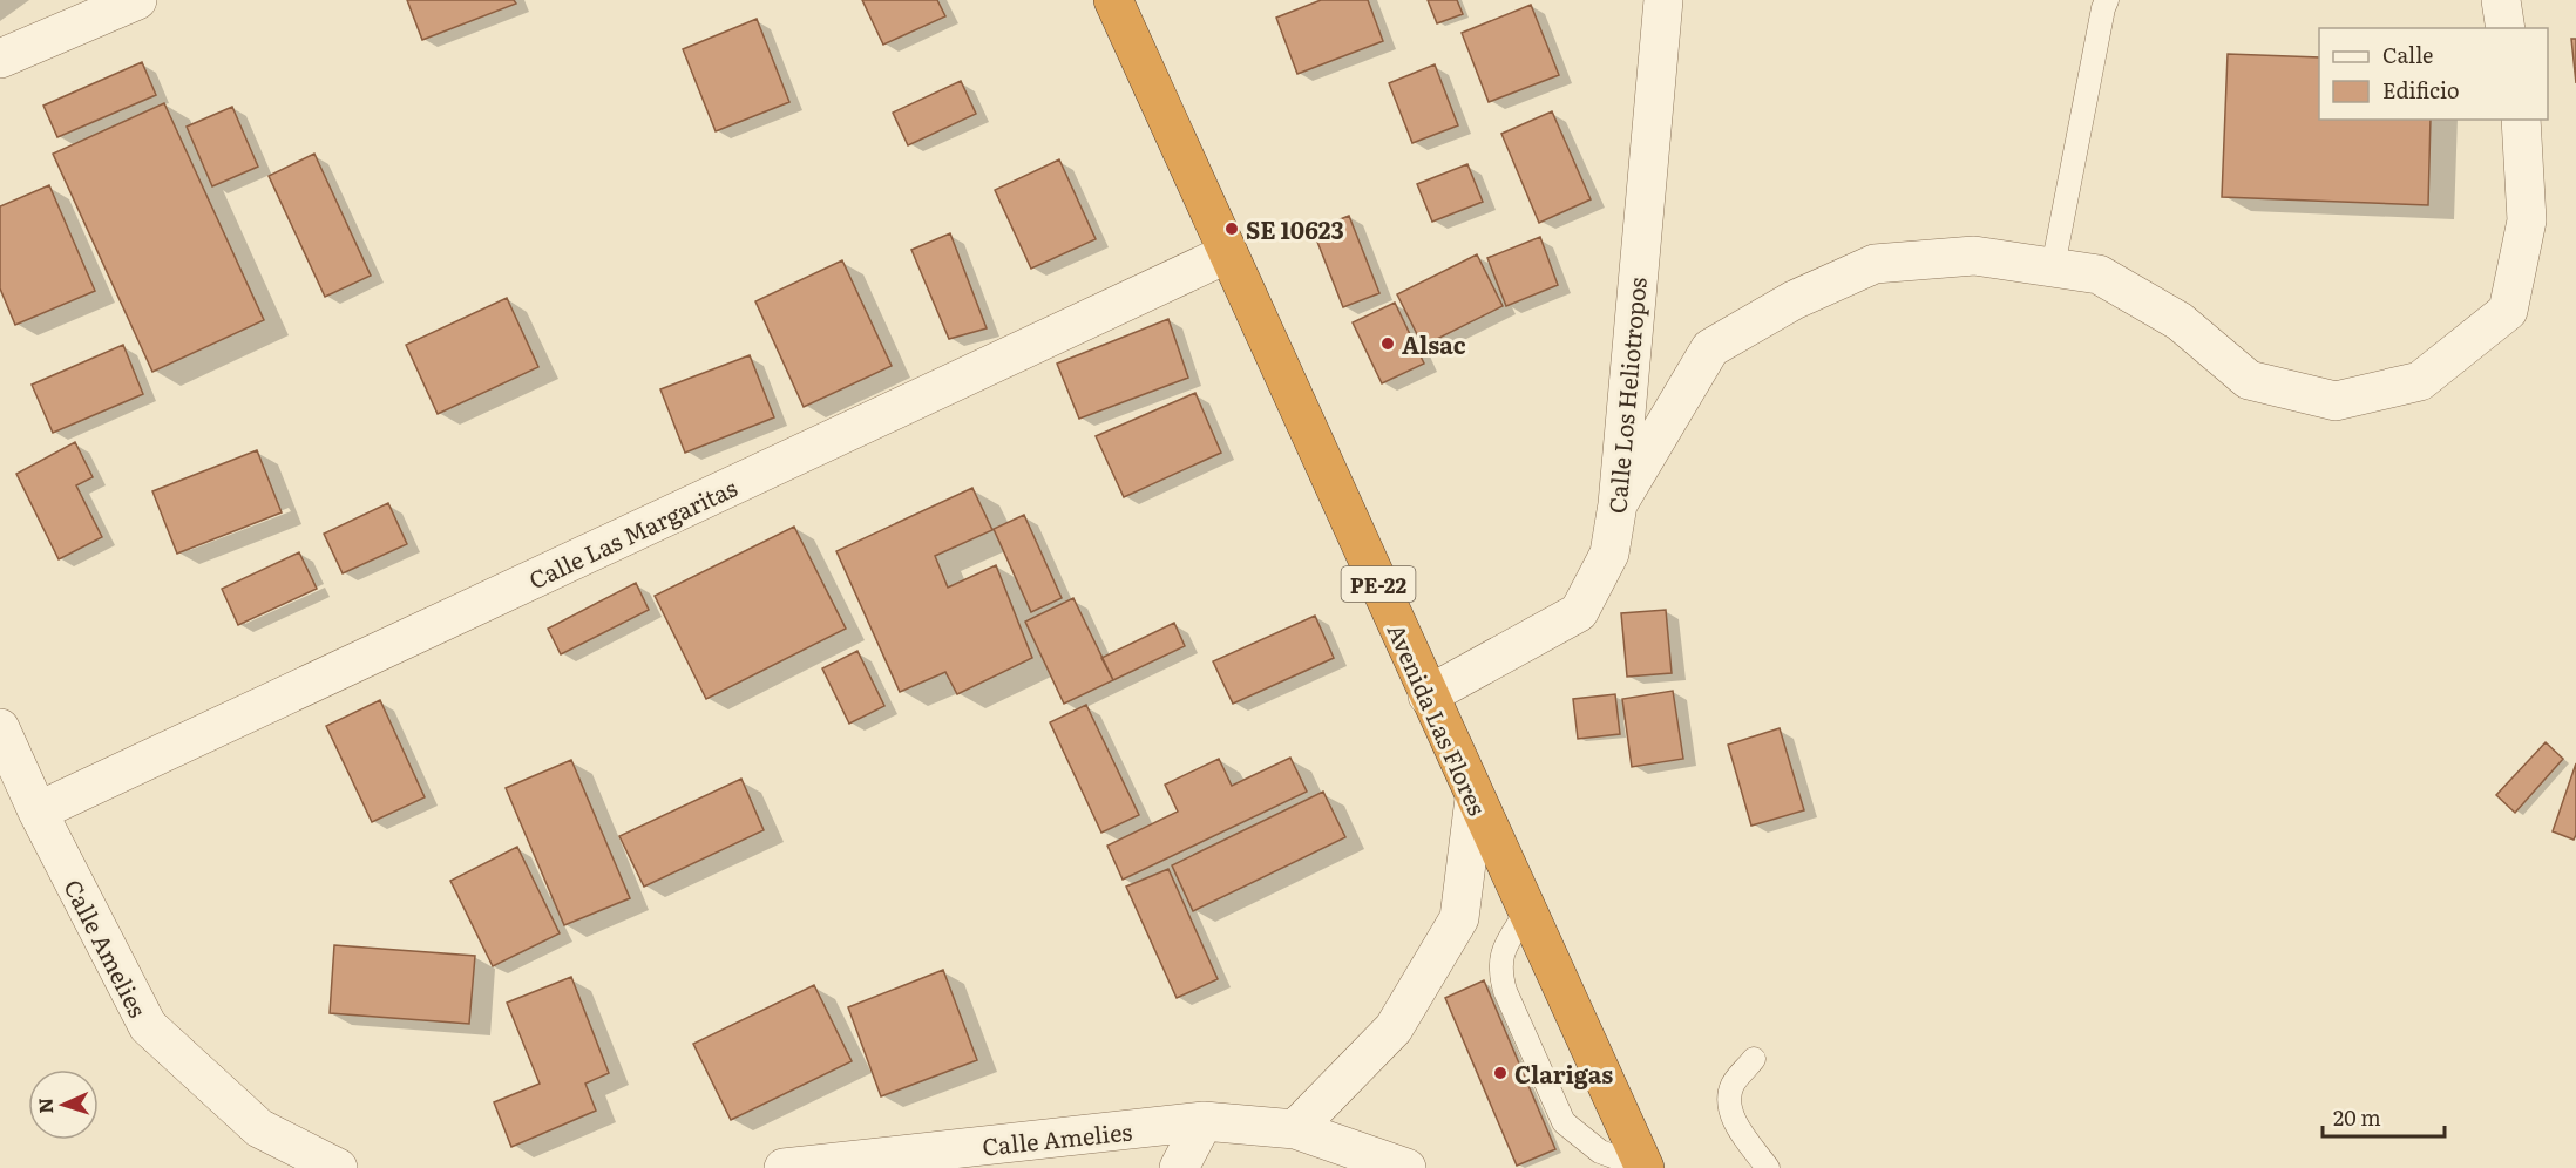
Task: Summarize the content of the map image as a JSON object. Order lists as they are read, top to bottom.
{
  "streets": {
    "highway": ["PE-22", "Avenida Las Flores"],
    "street": ["Calle Los Heliotropos", "Calle Las Margaritas", "Calle Amelies"]
  },
  "crossings": [
    ["Calle Los Heliotropos", "Avenida Las Flores"],
    ["Calle Las Margaritas", "Avenida Las Flores"],
    ["Calle Las Margaritas", "Calle Amelies"]
  ],
  "places": ["SE 10623", "Alsac", "Clarigas"],
  "legend": ["Calle", "Edificio"],
  "scale_bar": "20 m",
  "north": "left"
}
